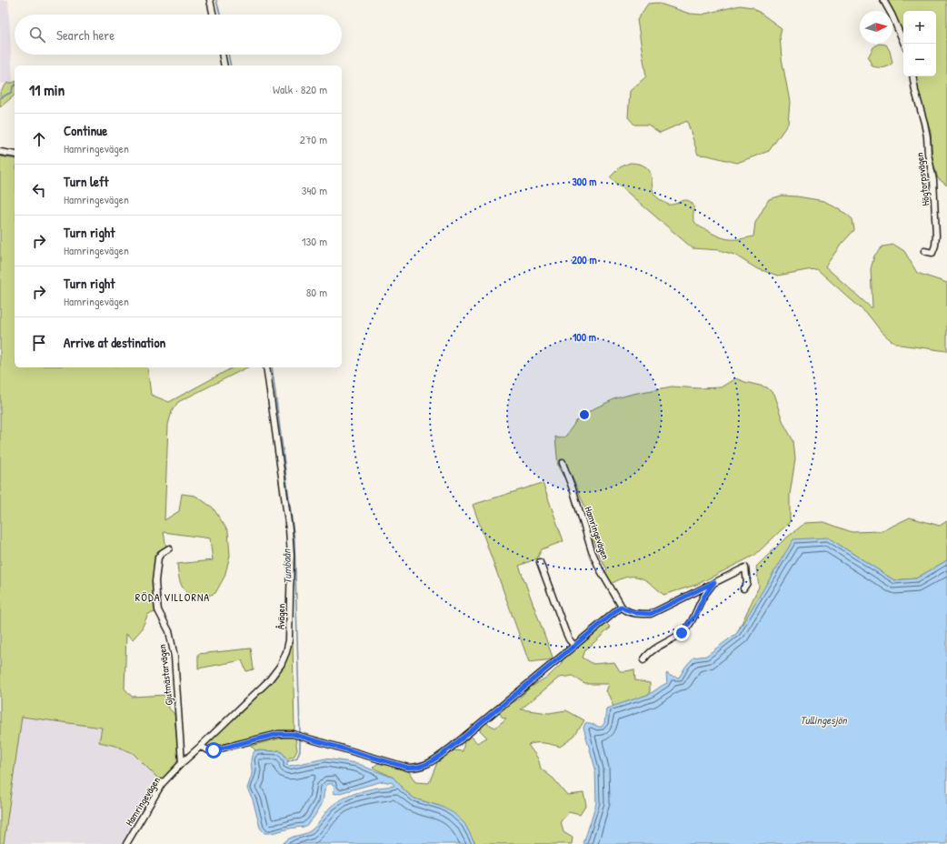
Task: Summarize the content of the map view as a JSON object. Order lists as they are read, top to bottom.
{
  "streets": {
    "street": [
      "Högtorpsvägen",
      "Hamringevägen",
      "Åvägen",
      "Gjutmästarvägen"
    ]
  },
  "crossings": [
    ["Hamringevägen", "Åvägen"],
    ["Hamringevägen", "Gjutmästarvägen"]
  ],
  "districts": ["RÖDA VILLORNA"],
  "water": ["Tumbaån", "Tullingesjön"],
  "north": "right",
  "page": {
    "map_buttons": ["+", "−"],
    "search": "Search here",
    "heading": ["11 min", "Walk · 820 m"],
    "list": [
      ["Continue", "Hamringevägen", "270 m"],
      ["Turn left", "Hamringevägen", "340 m"],
      ["Turn right", "Hamringevägen", "130 m"],
      ["Turn right", "Hamringevägen", "80 m"],
      "Arrive at destination"
    ]
  },
  "rings": ["300 m", "200 m", "100 m"]
}
